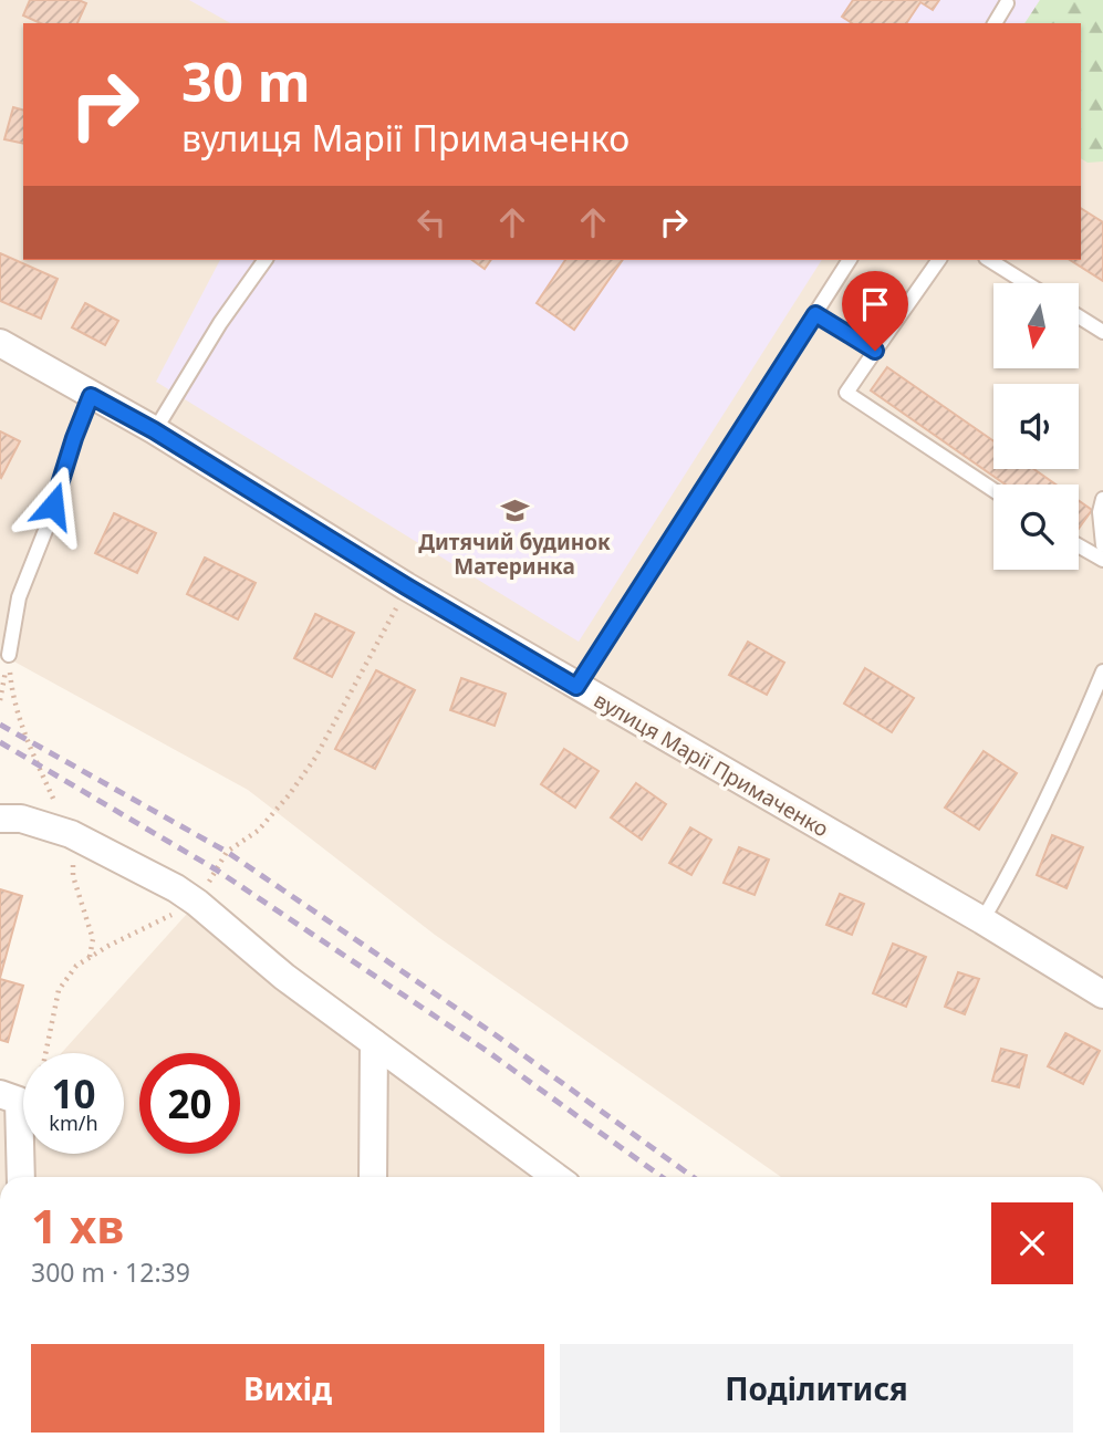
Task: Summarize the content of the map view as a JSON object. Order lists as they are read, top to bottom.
{
  "streets": {
    "street": ["вулиця Марії Примаченко"]
  },
  "places": {
    "school or university": ["Дитячий будинок Материнка"]
  },
  "north": "bottom",
  "page": {
    "turn": ["30 m", "вулиця Марії Примаченко"],
    "speed": "10 km/h",
    "limit": "20",
    "heading": ["1 хв", "300 m · 12:39"],
    "buttons": ["Вихід", "Поділитися"]
  }
}
